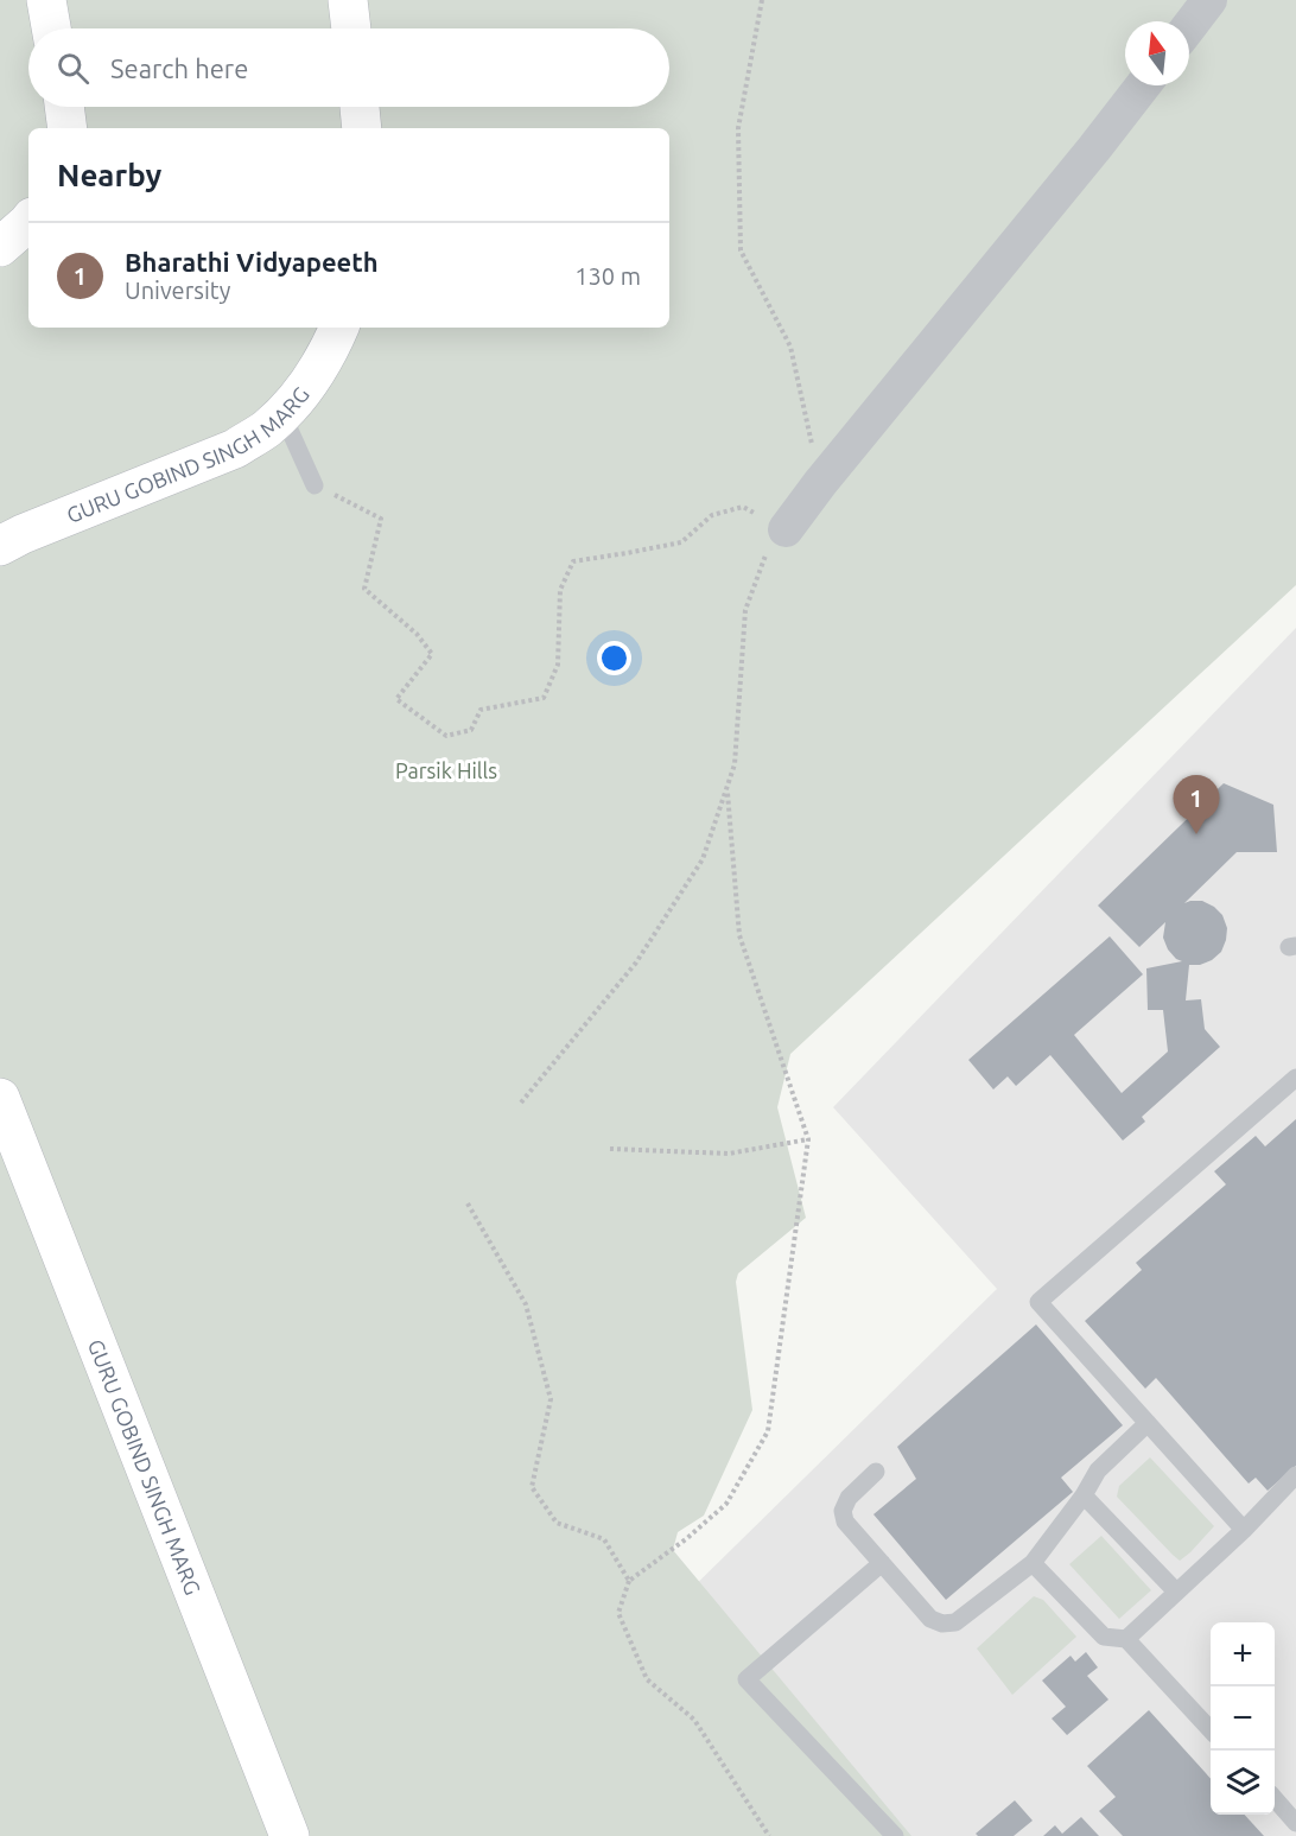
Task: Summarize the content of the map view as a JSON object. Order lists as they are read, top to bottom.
{
  "streets": {
    "street": ["GURU GOBIND SINGH MARG"]
  },
  "parks": ["Parsik Hills"],
  "north": "top",
  "page": {
    "search": "Search here",
    "heading": "Nearby",
    "list": [
      {
        "mark": "1",
        "name": "Bharathi Vidyapeeth",
        "note": "University",
        "value": "130 m"
      }
    ],
    "pins": "1",
    "map_buttons": ["+", "−"]
  }
}
